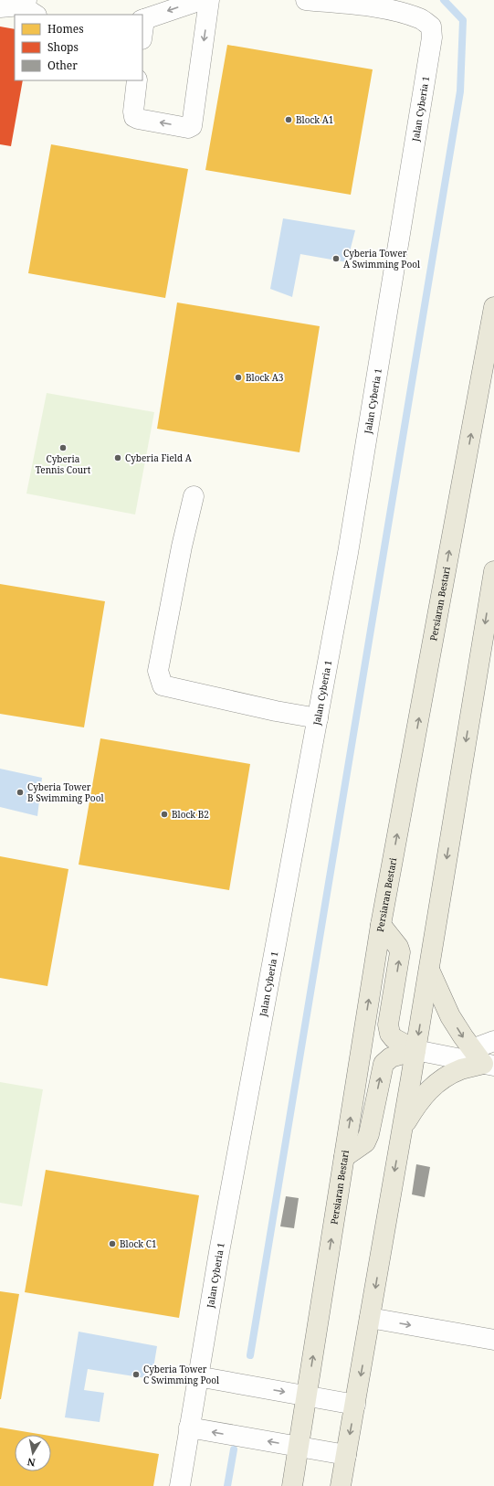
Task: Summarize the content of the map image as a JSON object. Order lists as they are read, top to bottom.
{
  "streets": {
    "main road": ["Persiaran Bestari"],
    "street": ["Jalan Cyberia 1"]
  },
  "places": [
    "Block A1",
    "Cyberia Tower A Swimming Pool",
    "Block A3",
    "Cyberia Tennis Court",
    "Cyberia Field A",
    "Cyberia Tower B Swimming Pool",
    "Block B2",
    "Block C1",
    "Cyberia Tower C Swimming Pool"
  ],
  "legend": ["Homes", "Shops", "Other"],
  "north": "bottom"
}
